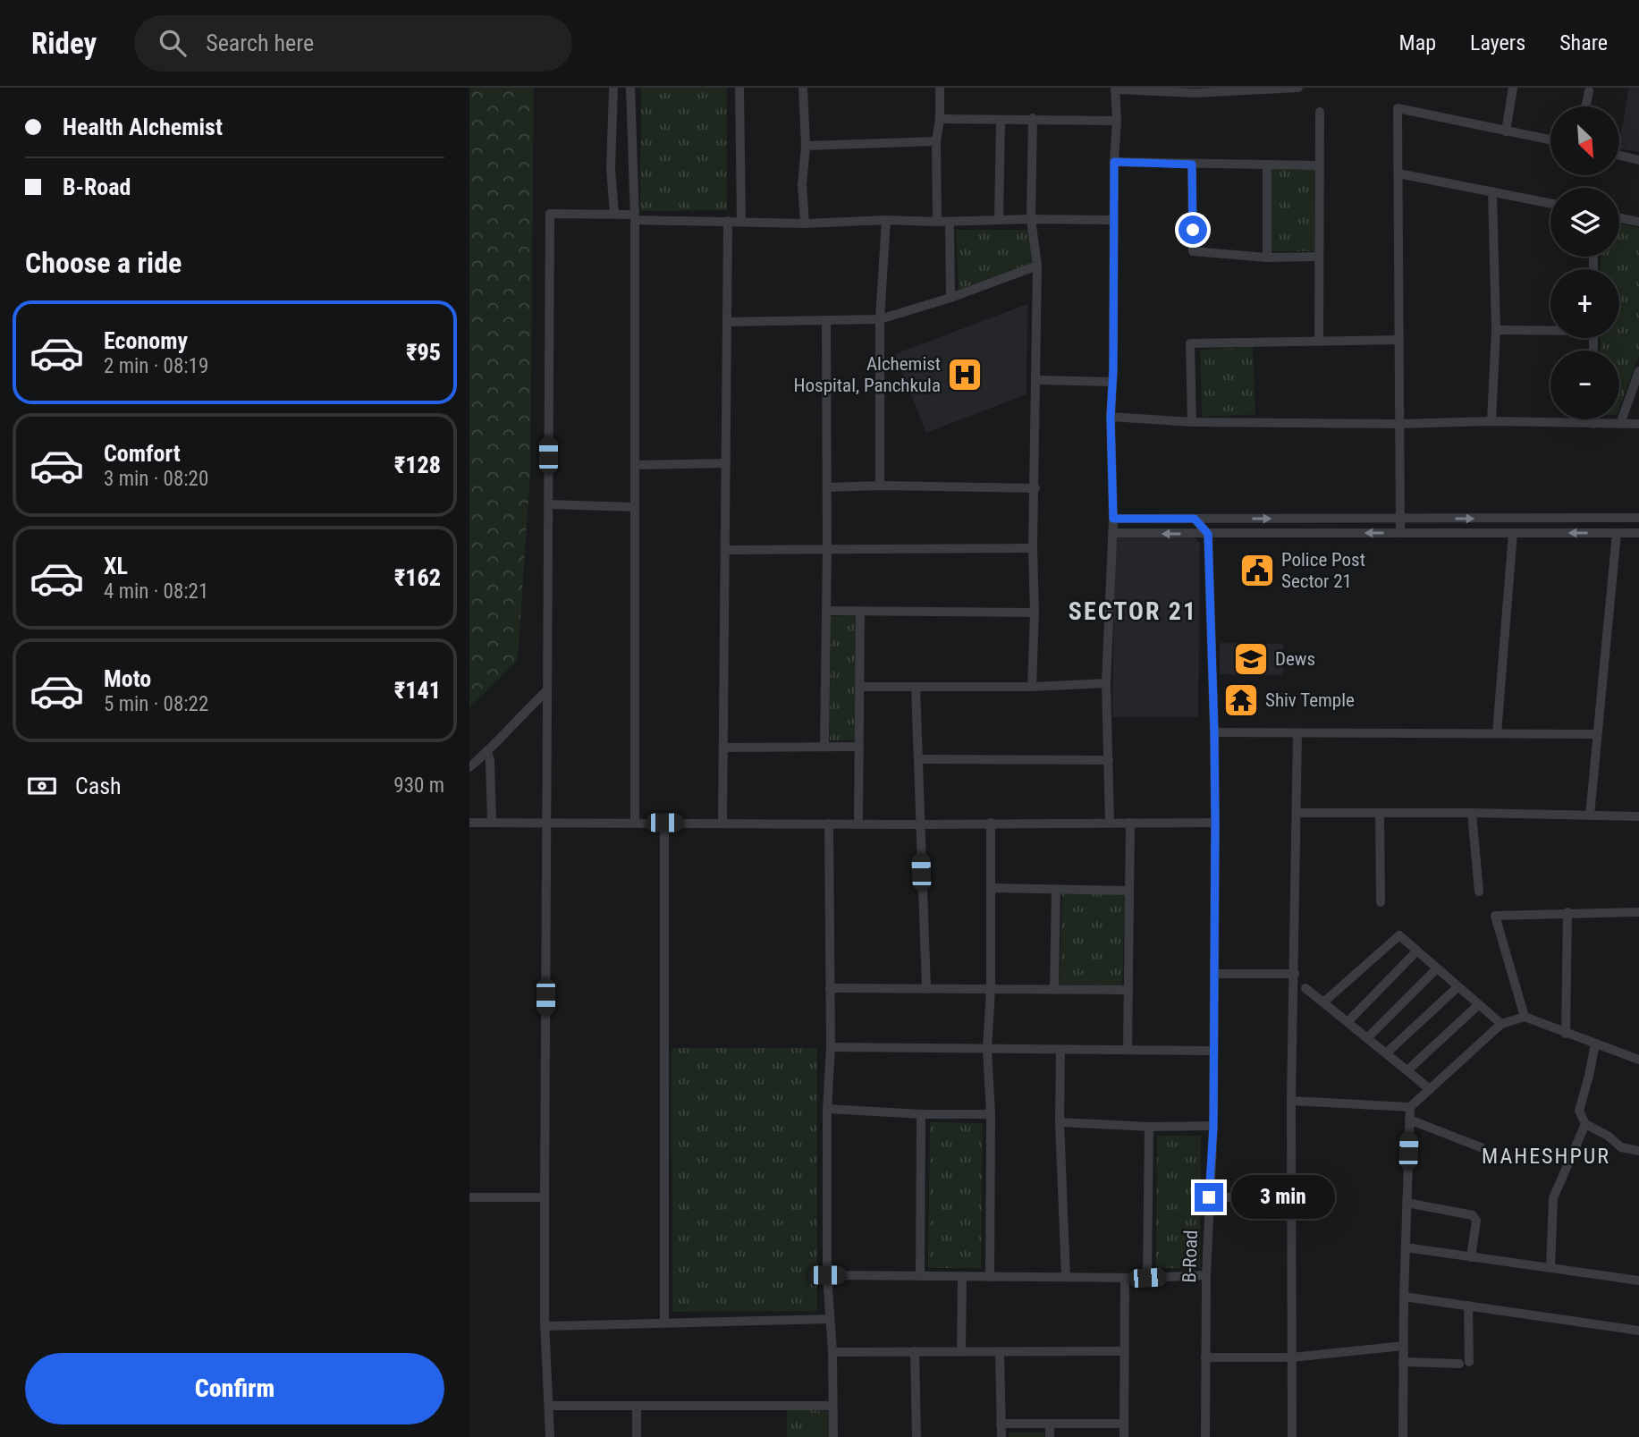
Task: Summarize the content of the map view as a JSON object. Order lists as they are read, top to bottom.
{
  "streets": {
    "street": ["B-Road"]
  },
  "districts": ["SECTOR 21", "MAHESHPUR"],
  "places": {
    "hospital": ["Alchemist Hospital, Panchkula"],
    "public building": ["Police Post Sector 21"],
    "school or university": ["Dews"],
    "temple": ["Shiv Temple"]
  },
  "north": "bottom right",
  "page": {
    "header": "Ridey",
    "search": "Search here",
    "nav": ["Map", "Layers", "Share"],
    "banner": ["Health Alchemist", "B-Road"],
    "map_buttons": ["+", "−"],
    "heading": "Choose a ride",
    "list": [
      {
        "name": "Economy",
        "note": "2 min · 08:19",
        "value": "₹95"
      },
      {
        "name": "Comfort",
        "note": "3 min · 08:20",
        "value": "₹128"
      },
      {
        "name": "XL",
        "note": "4 min · 08:21",
        "value": "₹162"
      },
      {
        "name": "Moto",
        "note": "5 min · 08:22",
        "value": "₹141"
      }
    ],
    "pay": ["Cash", "930 m"],
    "bubble": "3 min",
    "buttons": "Confirm"
  }
}
